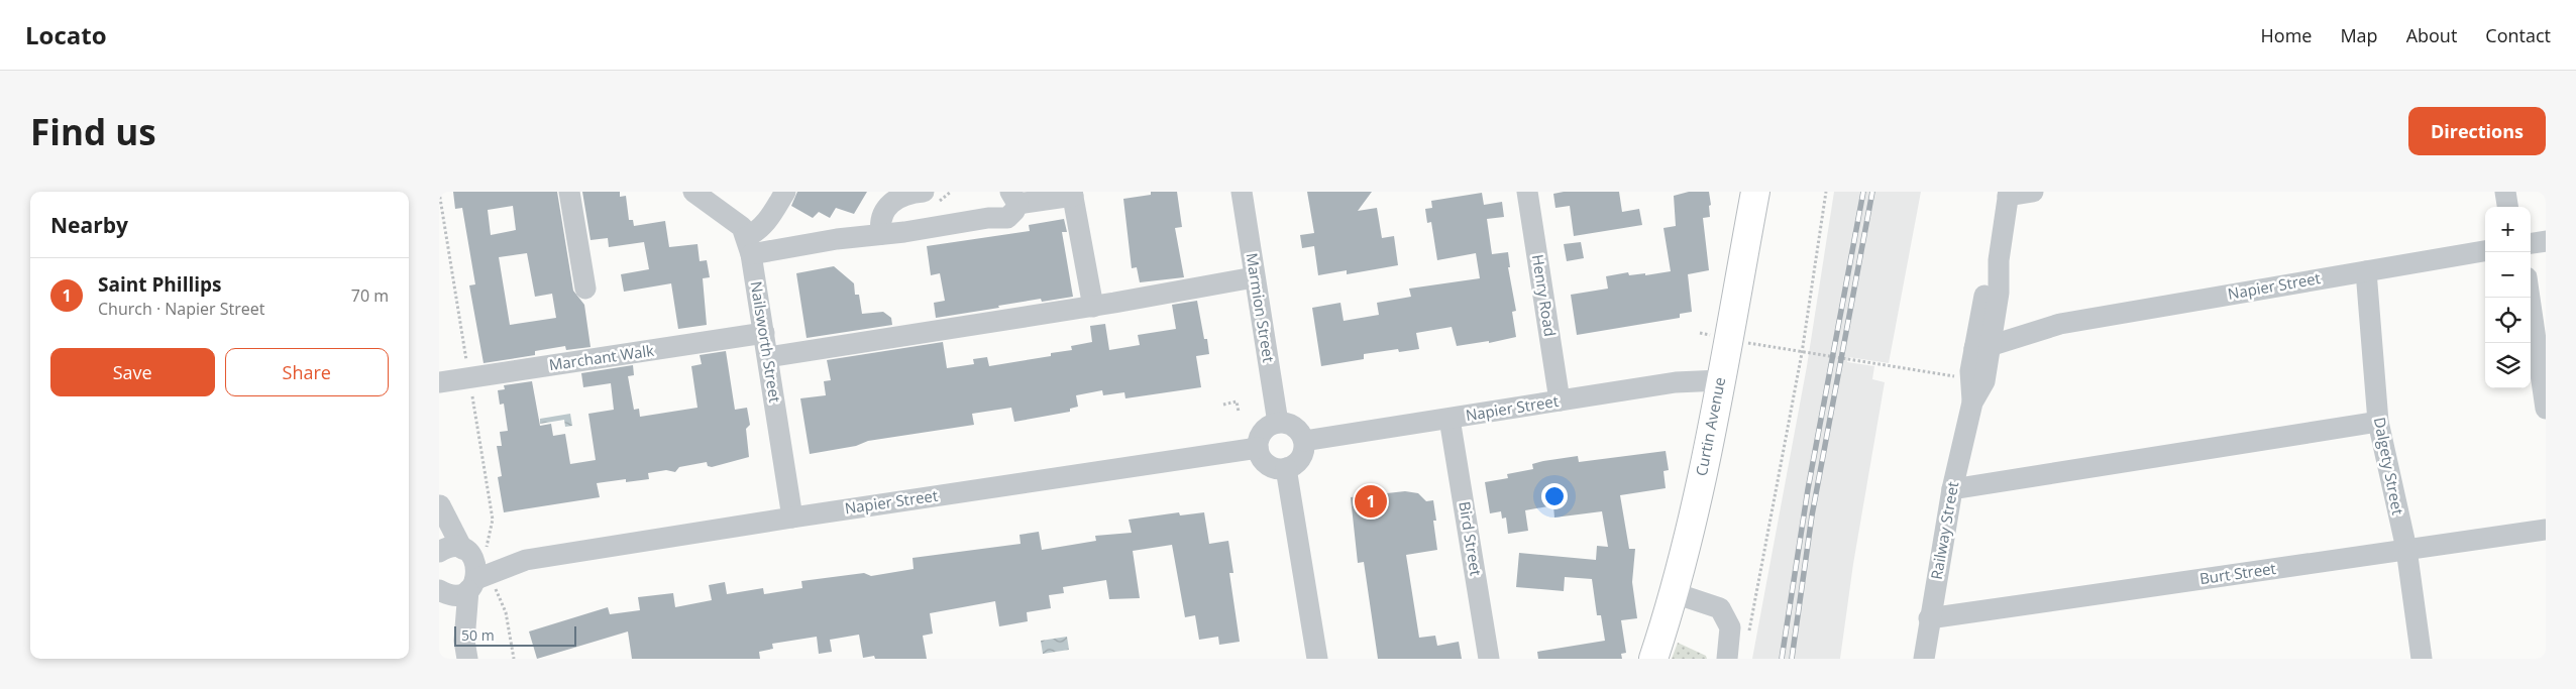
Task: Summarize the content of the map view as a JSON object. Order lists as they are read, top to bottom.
{
  "streets": {
    "main road": ["Curtin Avenue"],
    "street": [
      "Napier Street",
      "Henry Road",
      "Marmion Street",
      "Nailsworth Street",
      "Marchant Walk",
      "Dalgety Street",
      "Railway Street",
      "Bird Street",
      "Burt Street"
    ]
  },
  "crossings": [
    ["Napier Street", "Henry Road"],
    ["Napier Street", "Marmion Street"],
    ["Napier Street", "Nailsworth Street"],
    ["Napier Street", "Curtin Avenue"],
    ["Napier Street", "Dalgety Street"],
    ["Napier Street", "Railway Street"],
    ["Napier Street", "Bird Street"],
    ["Nailsworth Street", "Marchant Walk"],
    ["Dalgety Street", "Burt Street"],
    ["Railway Street", "Burt Street"]
  ],
  "scale_bar": "50 m",
  "page": {
    "header": "Locato",
    "nav": [
      "Home",
      "Map",
      "About",
      "Contact"
    ],
    "buttons": [
      "Directions",
      ["Save", "Share"]
    ],
    "title": "Find us",
    "heading": "Nearby",
    "map_buttons": ["+", "−"],
    "list": [
      {
        "mark": "1",
        "name": "Saint Phillips",
        "note": "Church · Napier Street",
        "value": "70 m"
      }
    ],
    "pins": "1",
    "scale": "50 m"
  }
}
